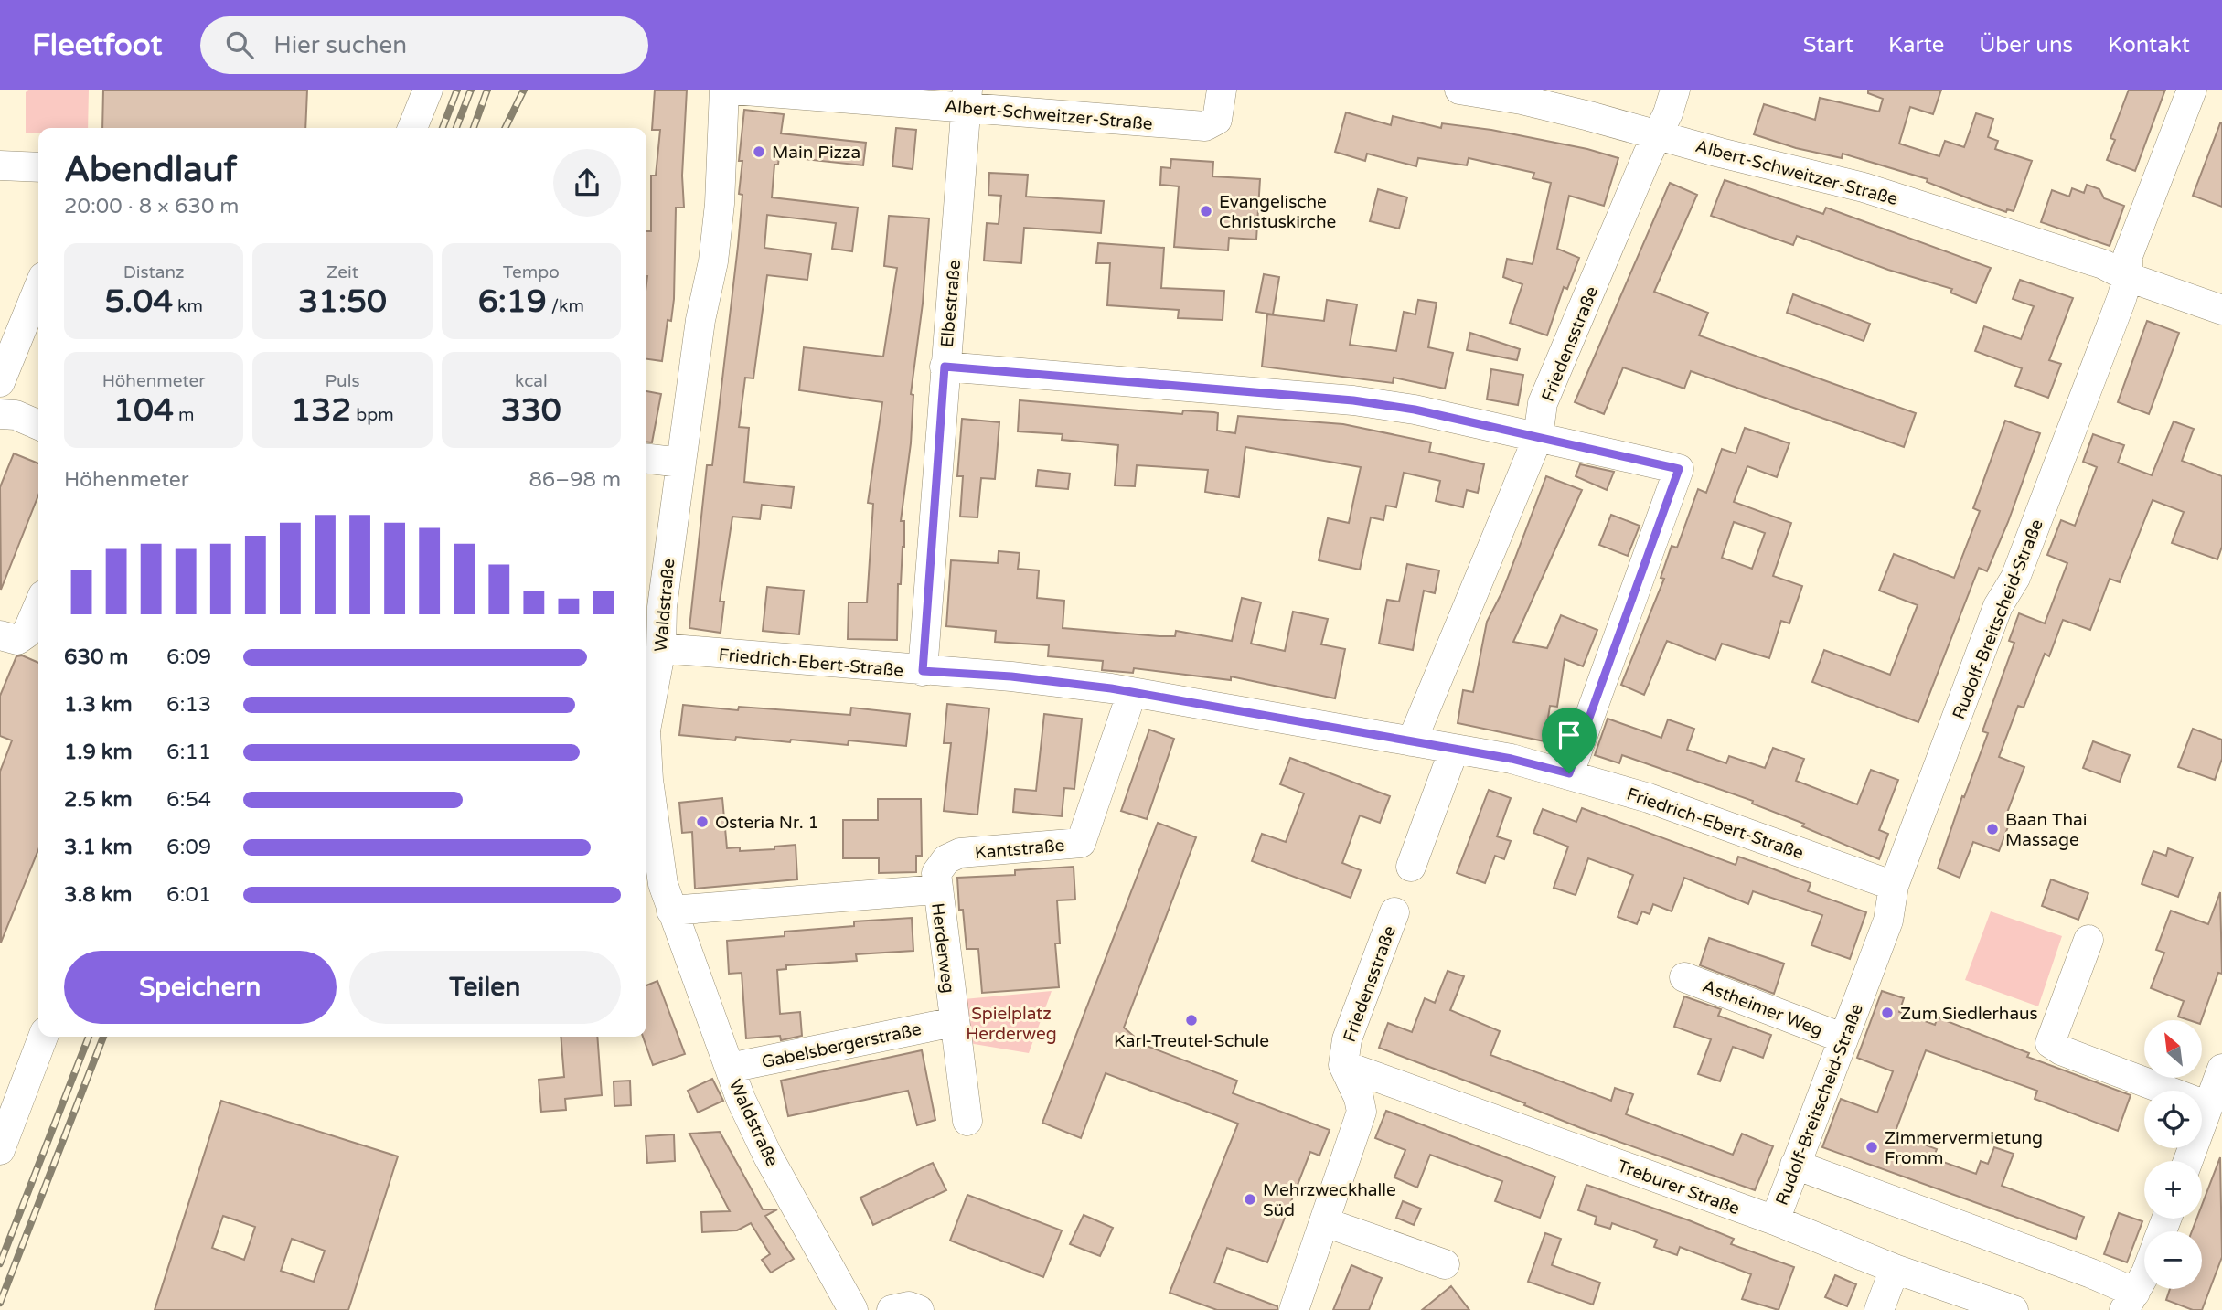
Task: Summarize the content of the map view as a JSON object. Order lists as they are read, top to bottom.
{
  "streets": {
    "street": [
      "Albert-Schweitzer-Straße",
      "Elbestraße",
      "Friedensstraße",
      "Waldstraße",
      "Rudolf-Breitscheid-Straße",
      "Friedrich-Ebert-Straße",
      "Kantstraße",
      "Herderweg",
      "Astheimer Weg",
      "Gabelsbergerstraße",
      "Treburer Straße"
    ]
  },
  "crossings": [
    ["Albert-Schweitzer-Straße", "Elbestraße"],
    ["Albert-Schweitzer-Straße", "Friedensstraße"],
    ["Albert-Schweitzer-Straße", "Rudolf-Breitscheid-Straße"],
    ["Elbestraße", "Friedrich-Ebert-Straße"],
    ["Friedensstraße", "Friedrich-Ebert-Straße"],
    ["Friedensstraße", "Treburer Straße"],
    ["Waldstraße", "Friedrich-Ebert-Straße"],
    ["Waldstraße", "Gabelsbergerstraße"],
    ["Rudolf-Breitscheid-Straße", "Friedrich-Ebert-Straße"],
    ["Rudolf-Breitscheid-Straße", "Astheimer Weg"],
    ["Rudolf-Breitscheid-Straße", "Treburer Straße"],
    ["Friedrich-Ebert-Straße", "Kantstraße"],
    ["Kantstraße", "Herderweg"],
    ["Herderweg", "Gabelsbergerstraße"]
  ],
  "parks": ["Spielplatz Herderweg"],
  "places": [
    "Main Pizza",
    "Evangelische Christuskirche",
    "Osteria Nr. 1",
    "Baan Thai Massage",
    "Zum Siedlerhaus",
    "Karl-Treutel-Schule",
    "Zimmervermietung Fromm",
    "Mehrzweckhalle Süd"
  ],
  "north": "top left",
  "page": {
    "header": "Fleetfoot",
    "search": "Hier suchen",
    "nav": [
      "Start",
      "Karte",
      "Über uns",
      "Kontakt"
    ],
    "heading": ["Abendlauf", "20:00 · 8 × 630 m"],
    "stats": [
      ["Distanz", "5.04 km"],
      ["Zeit", "31:50"],
      ["Tempo", "6:19 /km"],
      ["Höhenmeter", "104 m"],
      ["Puls", "132 bpm"],
      ["kcal", "330"]
    ],
    "chart": ["Höhenmeter", "86–98 m"],
    "list": [
      {
        "name": "630 m",
        "note": "6:09"
      },
      {
        "name": "1.3 km",
        "note": "6:13"
      },
      {
        "name": "1.9 km",
        "note": "6:11"
      },
      {
        "name": "2.5 km",
        "note": "6:54"
      },
      {
        "name": "3.1 km",
        "note": "6:09"
      },
      {
        "name": "3.8 km",
        "note": "6:01"
      }
    ],
    "buttons": ["Speichern", "Teilen"],
    "map_buttons": ["+", "−"]
  }
}
